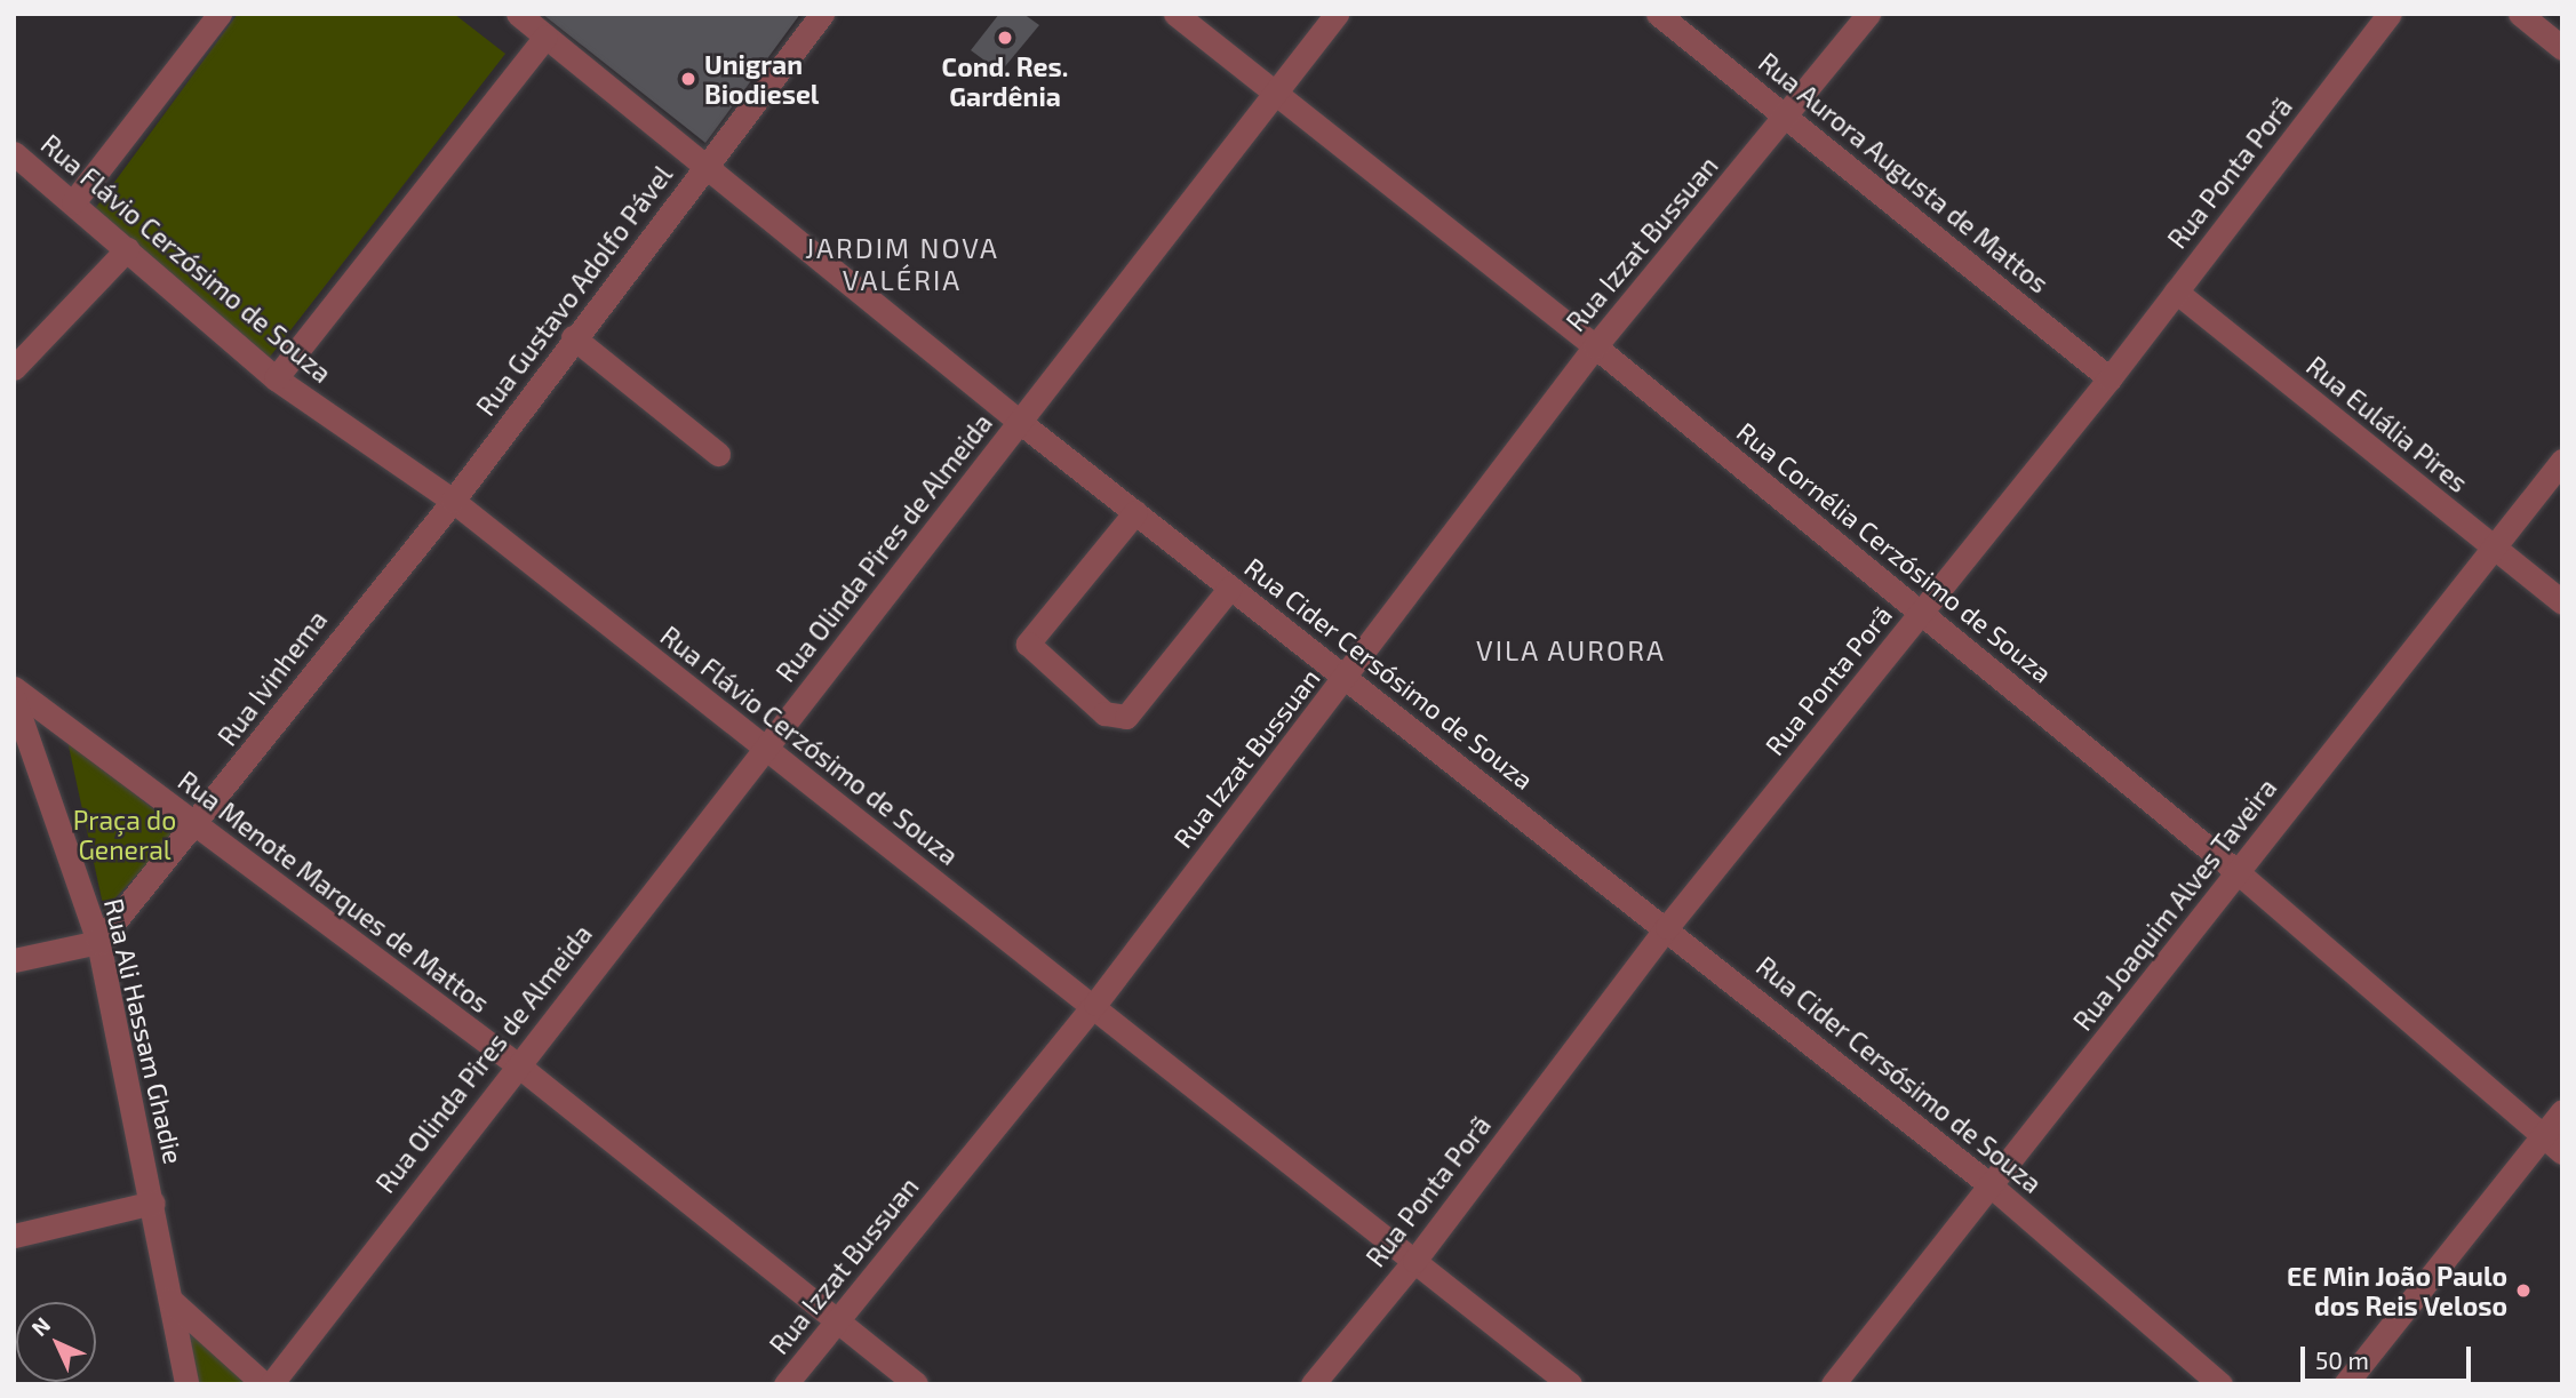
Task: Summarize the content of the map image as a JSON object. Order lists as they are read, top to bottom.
{
  "streets": {
    "street": [
      "Rua Aurora Augusta de Mattos",
      "Rua Ponta Porã",
      "Rua Izzat Bussuan",
      "Rua Flávio Cerzósimo de Souza",
      "Rua Gustavo Adolfo Pável",
      "Rua Eulália Pires",
      "Rua Olinda Pires de Almeida",
      "Rua Cornélia Cerzósimo de Souza",
      "Rua Cider Cersósimo de Souza",
      "Rua Ivinhema",
      "Rua Menote Marques de Mattos",
      "Rua Joaquim Alves Taveira",
      "Rua Ali Hassam Ghadie"
    ]
  },
  "crossings": [
    ["Rua Aurora Augusta de Mattos", "Rua Ponta Porã"],
    ["Rua Aurora Augusta de Mattos", "Rua Izzat Bussuan"],
    ["Rua Ponta Porã", "Rua Flávio Cerzósimo de Souza"],
    ["Rua Ponta Porã", "Rua Eulália Pires"],
    ["Rua Ponta Porã", "Rua Cornélia Cerzósimo de Souza"],
    ["Rua Ponta Porã", "Rua Cider Cersósimo de Souza"],
    ["Rua Izzat Bussuan", "Rua Flávio Cerzósimo de Souza"],
    ["Rua Izzat Bussuan", "Rua Cornélia Cerzósimo de Souza"],
    ["Rua Izzat Bussuan", "Rua Cider Cersósimo de Souza"],
    ["Rua Izzat Bussuan", "Rua Menote Marques de Mattos"],
    ["Rua Flávio Cerzósimo de Souza", "Rua Gustavo Adolfo Pável"],
    ["Rua Flávio Cerzósimo de Souza", "Rua Olinda Pires de Almeida"],
    ["Rua Gustavo Adolfo Pável", "Rua Cider Cersósimo de Souza"],
    ["Rua Gustavo Adolfo Pável", "Rua Ivinhema"],
    ["Rua Eulália Pires", "Rua Joaquim Alves Taveira"],
    ["Rua Olinda Pires de Almeida", "Rua Cornélia Cerzósimo de Souza"],
    ["Rua Olinda Pires de Almeida", "Rua Cider Cersósimo de Souza"],
    ["Rua Olinda Pires de Almeida", "Rua Menote Marques de Mattos"],
    ["Rua Cornélia Cerzósimo de Souza", "Rua Joaquim Alves Taveira"],
    ["Rua Cider Cersósimo de Souza", "Rua Joaquim Alves Taveira"],
    ["Rua Ivinhema", "Rua Menote Marques de Mattos"],
    ["Rua Ivinhema", "Rua Ali Hassam Ghadie"]
  ],
  "districts": ["JARDIM NOVA VALÉRIA", "VILA AURORA"],
  "parks": ["Praça do General"],
  "places": ["Cond. Res. Gardênia", "Unigran Biodiesel", "EE Min João Paulo dos Reis Veloso"],
  "scale_bar": "50 m",
  "north": "top left"
}
